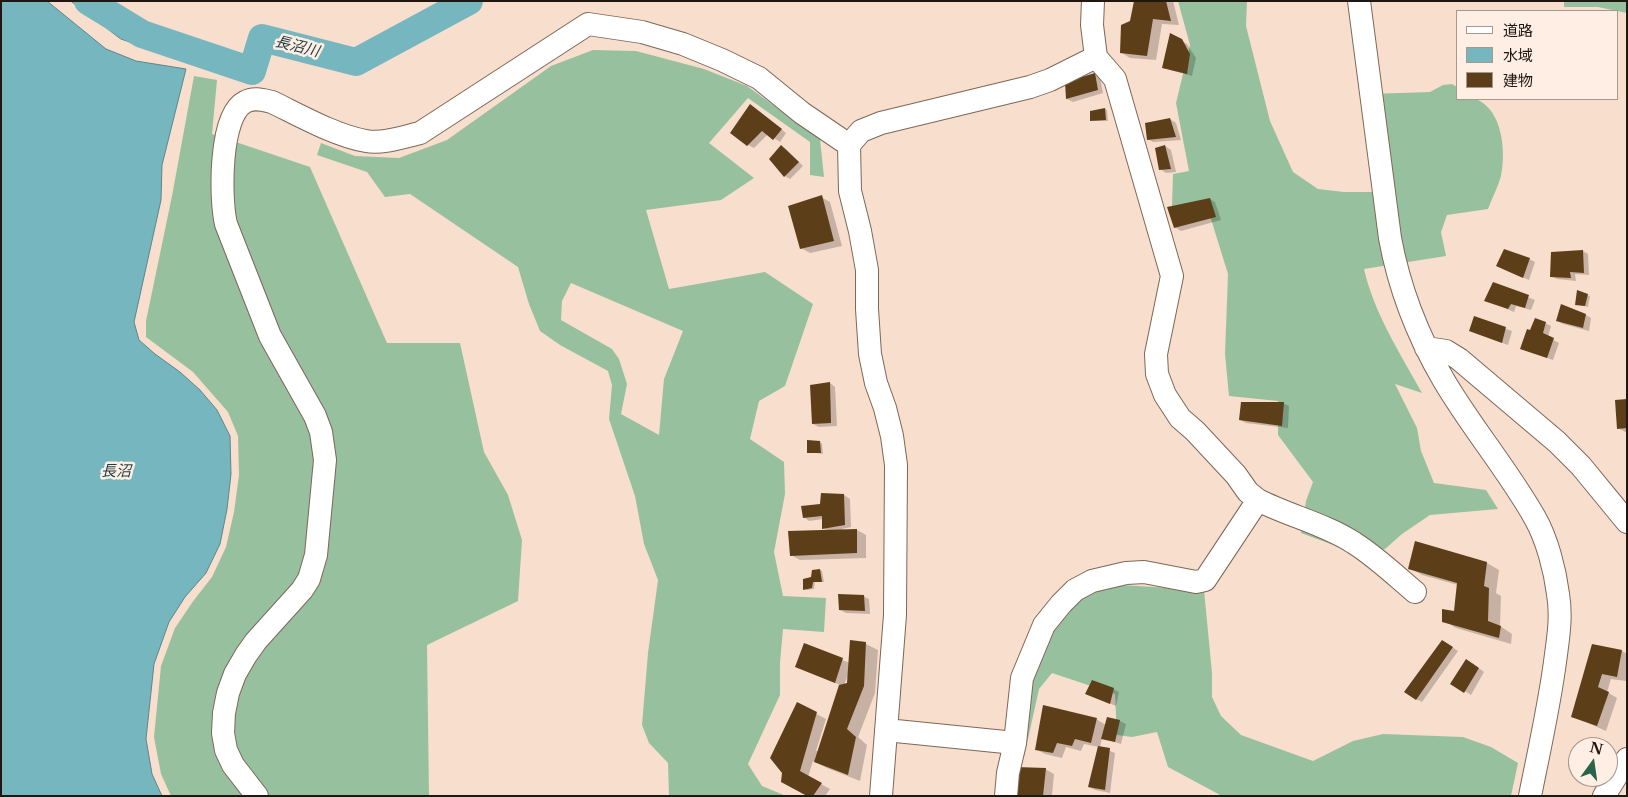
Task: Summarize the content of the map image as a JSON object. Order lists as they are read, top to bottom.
{
  "water": ["長沼川", "長沼"],
  "legend": ["道路", "水域", "建物"],
  "north": "top"
}
